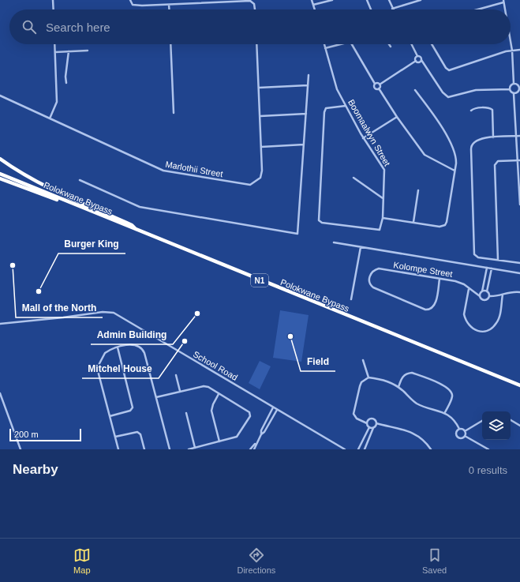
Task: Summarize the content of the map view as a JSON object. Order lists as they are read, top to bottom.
{
  "streets": {
    "highway": ["Polokwane Bypass", "N1"],
    "street": [
      "Boomaalwyn Street",
      "Marlothii Street",
      "Kolompe Street",
      "School Road"
    ]
  },
  "places": [
    "Mall of the North",
    "Burger King",
    "Admin Building",
    "Field",
    "Mitchel House"
  ],
  "scale_bar": "200 m",
  "page": {
    "search": "Search here",
    "scale": "200 m",
    "heading": ["Nearby", "0 results"],
    "nav": ["Map", "Directions", "Saved"]
  }
}
